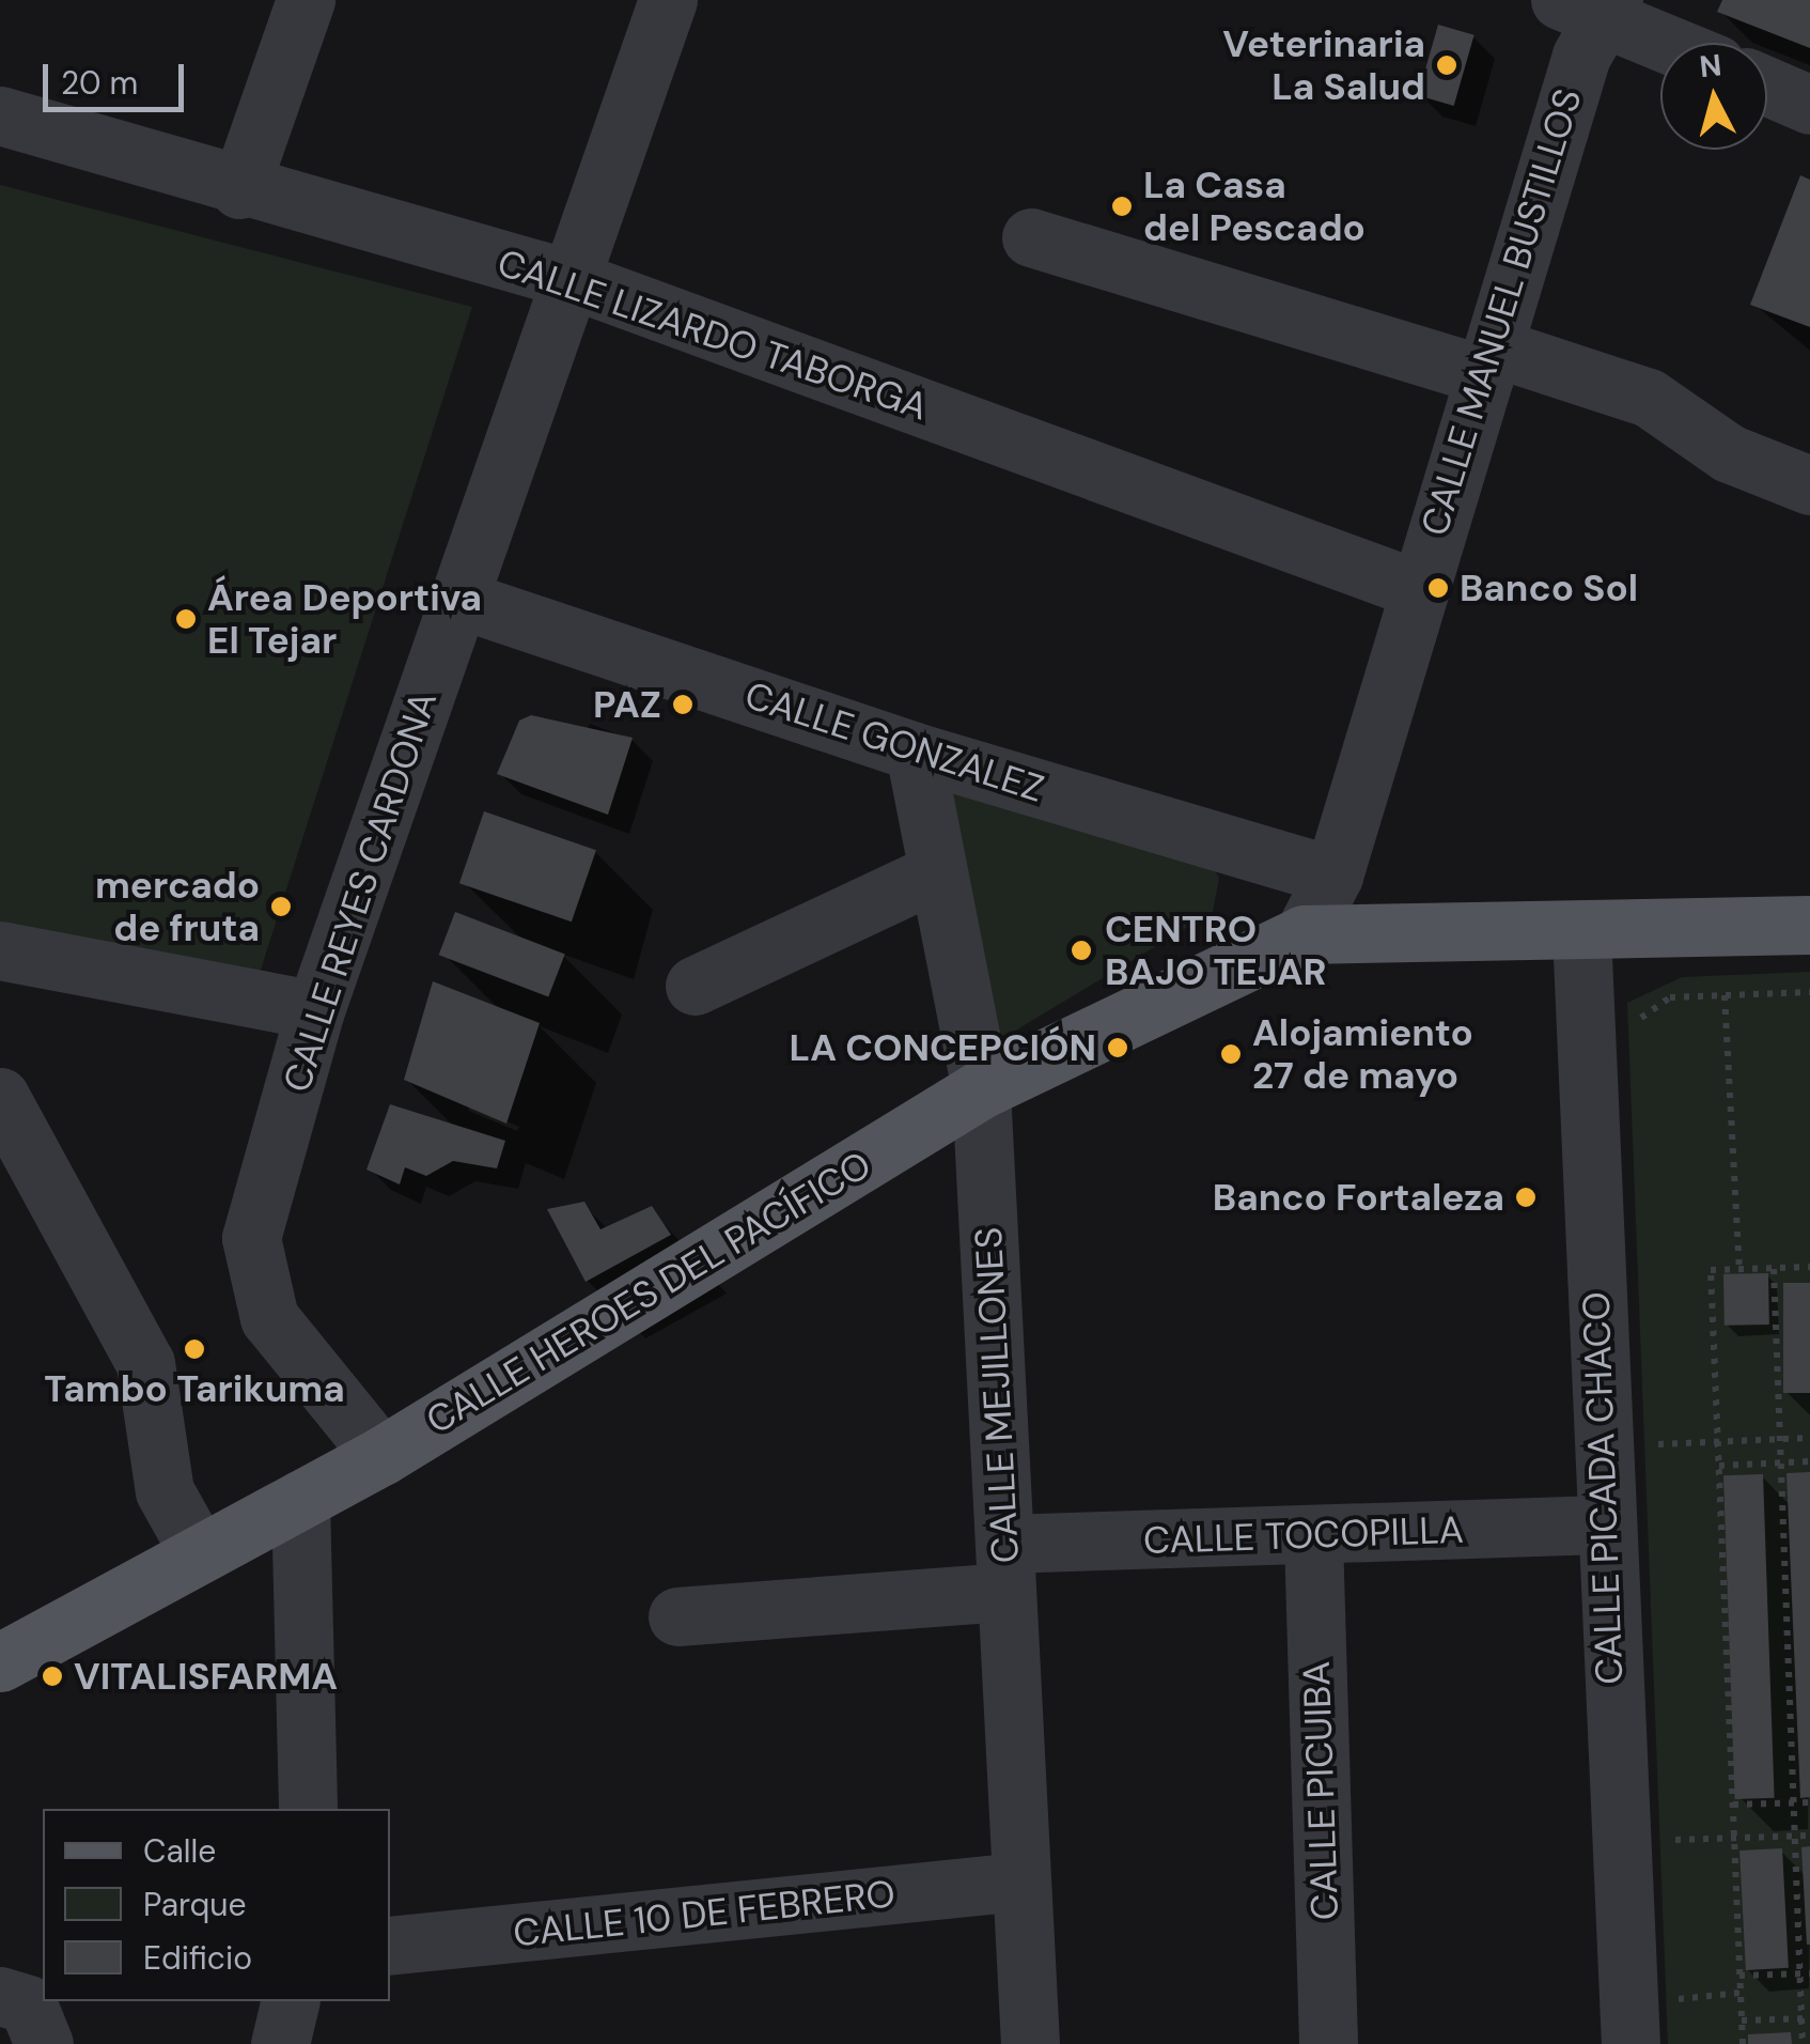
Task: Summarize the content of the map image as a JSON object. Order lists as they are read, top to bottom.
{
  "streets": {
    "main road": ["CALLE HEROES DEL PACÍFICO"],
    "street": [
      "CALLE MANUEL BUSTILLOS",
      "CALLE LIZARDO TABORGA",
      "CALLE GONZALEZ",
      "CALLE REYES CARDONA",
      "CALLE MEJILLONES",
      "CALLE PICADA CHACO",
      "CALLE TOCOPILLA",
      "CALLE PICUIBA",
      "CALLE 10 DE FEBRERO"
    ]
  },
  "crossings": [
    ["CALLE MANUEL BUSTILLOS", "CALLE LIZARDO TABORGA"],
    ["CALLE MANUEL BUSTILLOS", "CALLE GONZALEZ"],
    ["CALLE MANUEL BUSTILLOS", "CALLE HEROES DEL PACÍFICO"],
    ["CALLE LIZARDO TABORGA", "CALLE REYES CARDONA"],
    ["CALLE GONZALEZ", "CALLE REYES CARDONA"],
    ["CALLE GONZALEZ", "CALLE MEJILLONES"],
    ["CALLE REYES CARDONA", "CALLE HEROES DEL PACÍFICO"],
    ["CALLE HEROES DEL PACÍFICO", "CALLE MEJILLONES"],
    ["CALLE MEJILLONES", "CALLE TOCOPILLA"],
    ["CALLE MEJILLONES", "CALLE 10 DE FEBRERO"],
    ["CALLE PICADA CHACO", "CALLE TOCOPILLA"],
    ["CALLE TOCOPILLA", "CALLE PICUIBA"]
  ],
  "places": [
    "Veterinaria La Salud",
    "La Casa del Pescado",
    "Banco Sol",
    "Área Deportiva El Tejar",
    "PAZ",
    "mercado de fruta",
    "CENTRO BAJO TEJAR",
    "LA CONCEPCIÓN",
    "Alojamiento 27 de mayo",
    "Banco Fortaleza",
    "Tambo Tarikuma",
    "VITALISFARMA"
  ],
  "legend": ["Calle", "Parque", "Edificio"],
  "scale_bar": "20 m",
  "north": "top"
}
